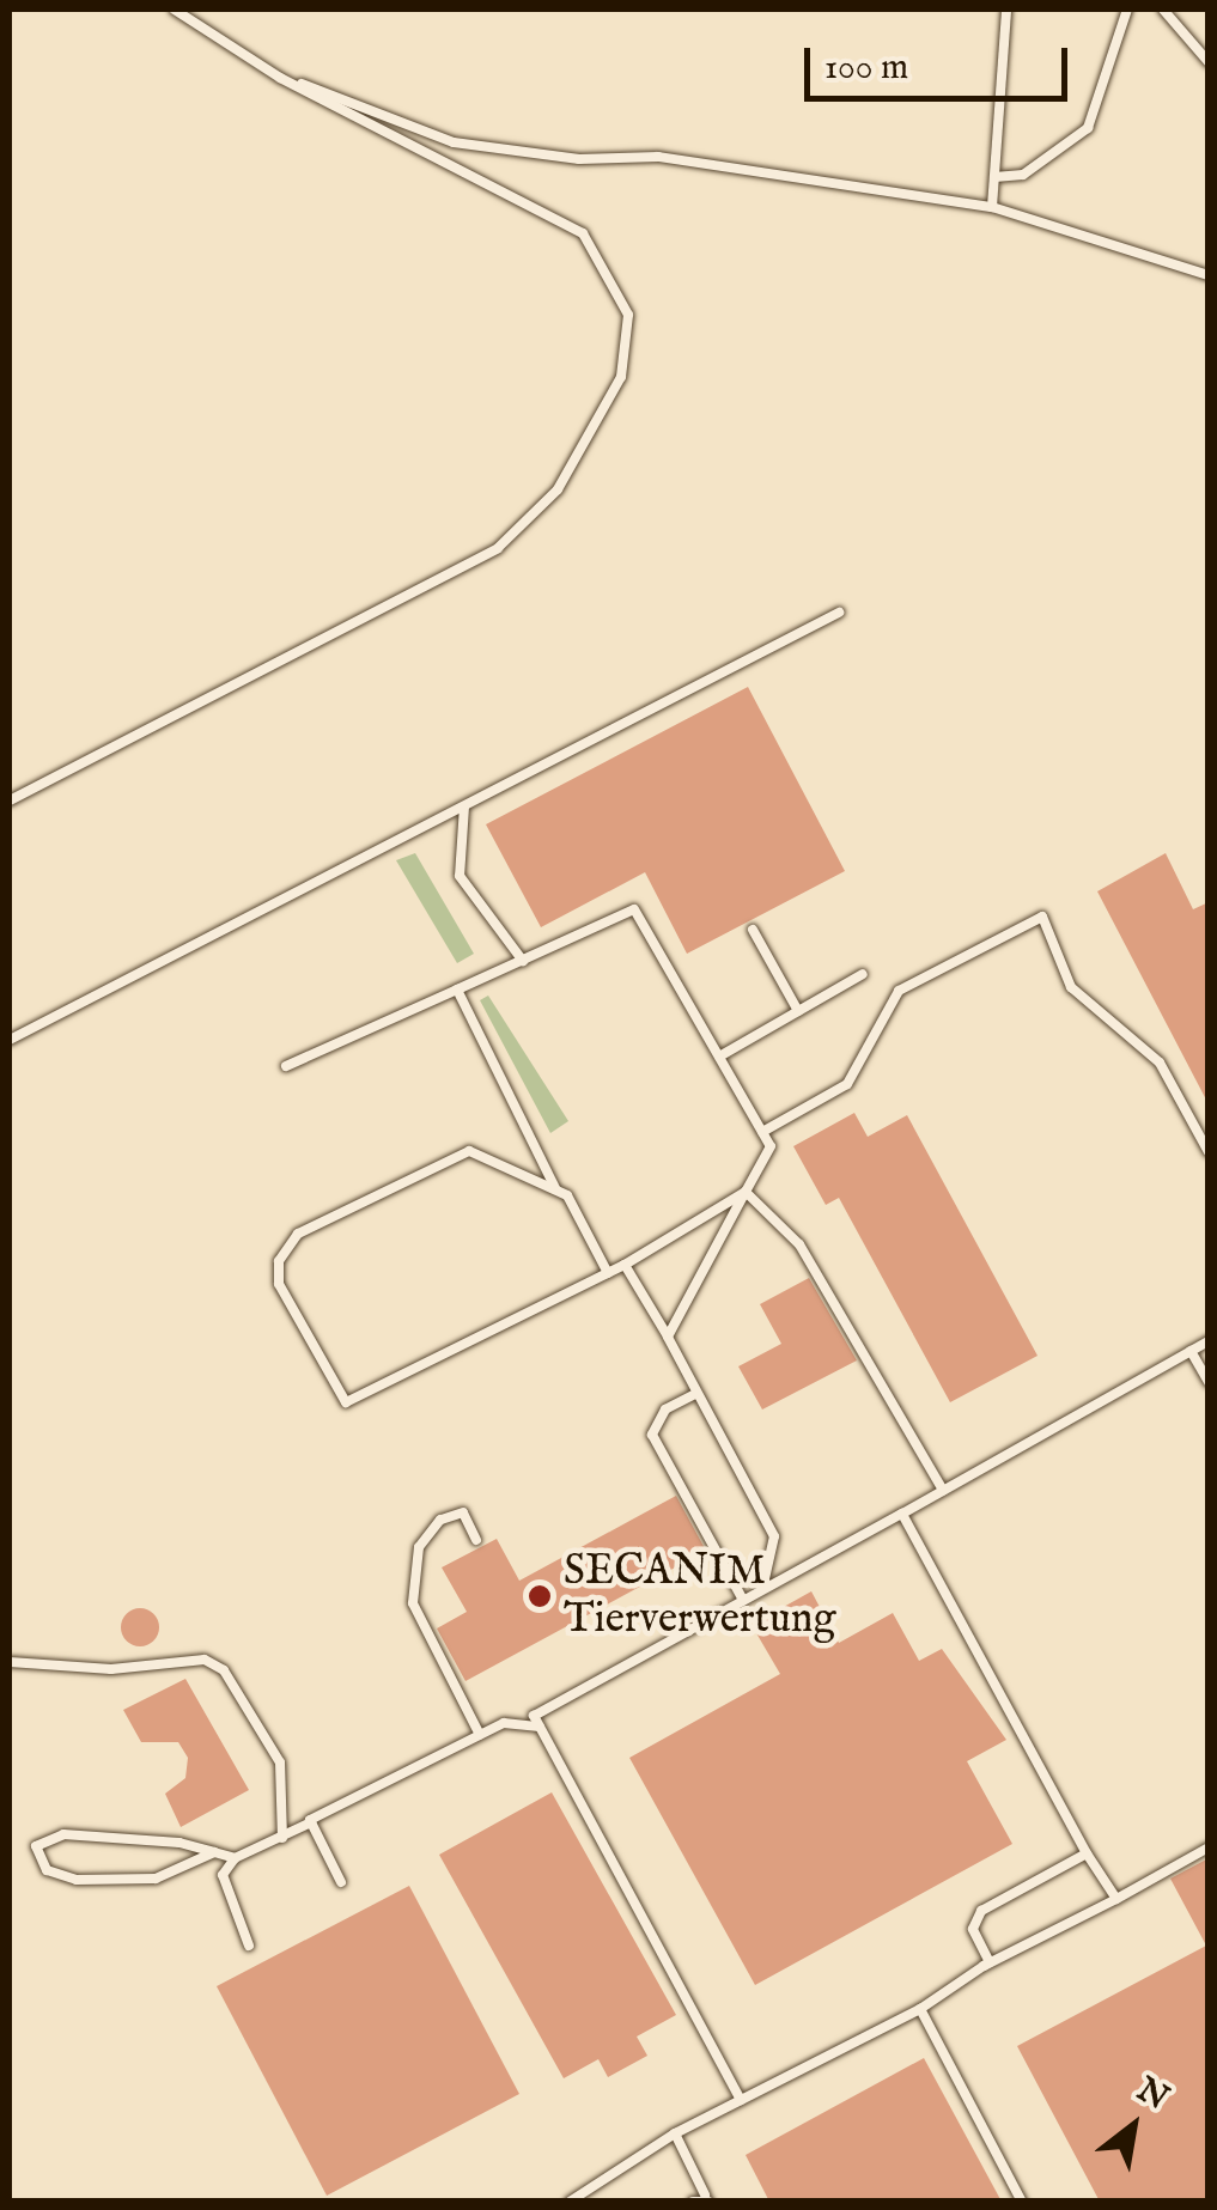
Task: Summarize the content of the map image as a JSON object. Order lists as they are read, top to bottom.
{
  "places": ["SECANIM Tierverwertung"],
  "scale_bar": "100 m",
  "north": "top right"
}
